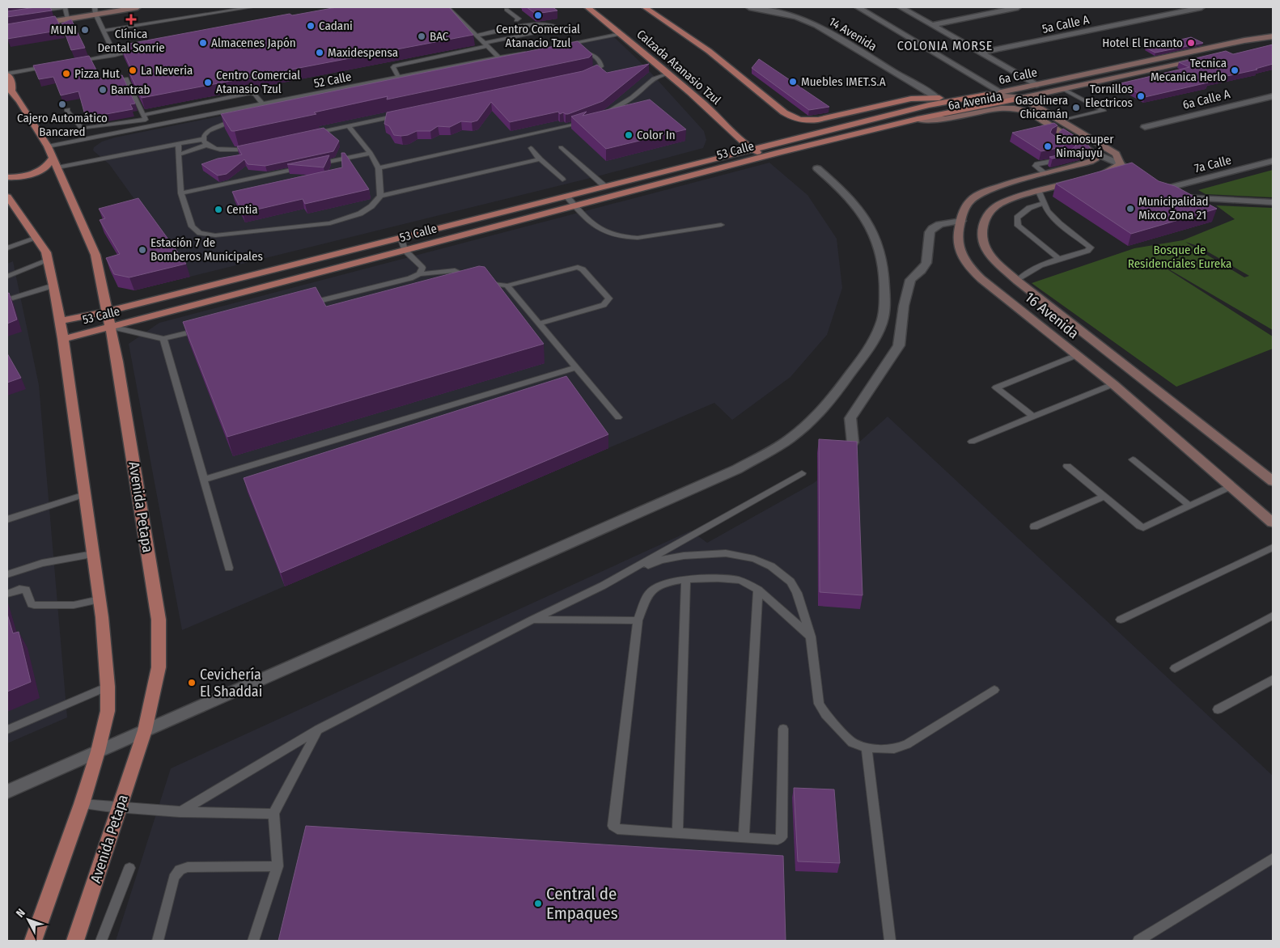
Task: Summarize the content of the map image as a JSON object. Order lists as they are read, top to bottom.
{
  "streets": {
    "main road": [
      "Calzada Atanasio Tzul",
      "6a Calle",
      "6a Avenida",
      "53 Calle",
      "16 Avenida",
      "Avenida Petapa"
    ],
    "street": [
      "5a Calle A",
      "14 Avenida",
      "6a Calle A",
      "7a Calle"
    ],
    "lane": ["52 Calle"]
  },
  "crossings": [
    ["14 Avenida", "Calzada Atanasio Tzul"],
    ["Calzada Atanasio Tzul", "53 Calle"],
    ["6a Calle", "6a Avenida"],
    ["6a Calle", "53 Calle"],
    ["52 Calle", "Avenida Petapa"],
    ["6a Avenida", "16 Avenida"],
    ["53 Calle", "Avenida Petapa"]
  ],
  "districts": ["COLONIA MORSE"],
  "parks": ["Bosque de Residenciales Eureka"],
  "places": {
    "other": [
      "Centro Comercial Atanacio Tzul",
      "Cadani",
      "MUNI",
      "BAC",
      "Almacenes Japón",
      "Hotel El Encanto",
      "Maxidespensa",
      "La Neveria",
      "Tecnica Mecanica Herlo",
      "Pizza Hut",
      "Muebles IMET.S.A",
      "Centro Comercial Atanasio Tzul",
      "Bantrab",
      "Tornillos Electricos",
      "Cajero Automático Bancared",
      "Gasolinera Chicamán",
      "Color In",
      "Econosuper Nimajuyú",
      "Municipalidad Mixco Zona 21",
      "Centia",
      "Estación 7 de Bomberos Municipales",
      "Cevichería El Shaddai",
      "Central de Empaques"
    ],
    "health": ["Clínica Dental Sonrie"]
  },
  "north": "top left"
}
